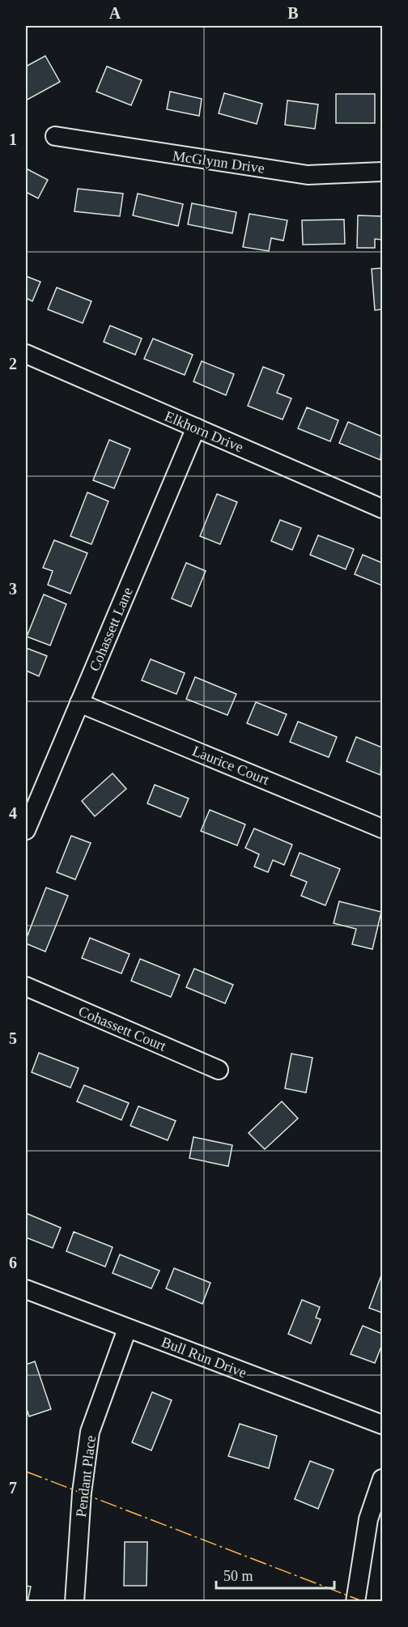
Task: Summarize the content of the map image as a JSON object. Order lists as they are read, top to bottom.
{
  "streets": {
    "street": [
      "McGlynn Drive",
      "Elkhorn Drive",
      "Cohassett Lane",
      "Laurice Court",
      "Cohassett Court",
      "Bull Run Drive",
      "Pendant Place"
    ]
  },
  "crossings": [
    ["Elkhorn Drive", "Cohassett Lane"],
    ["Cohassett Lane", "Laurice Court"],
    ["Bull Run Drive", "Pendant Place"]
  ],
  "scale_bar": "50 m",
  "grid": {
    "columns": ["A", "B"],
    "rows": [
      "1",
      "2",
      "3",
      "4",
      "5",
      "6",
      "7"
    ]
  }
}
